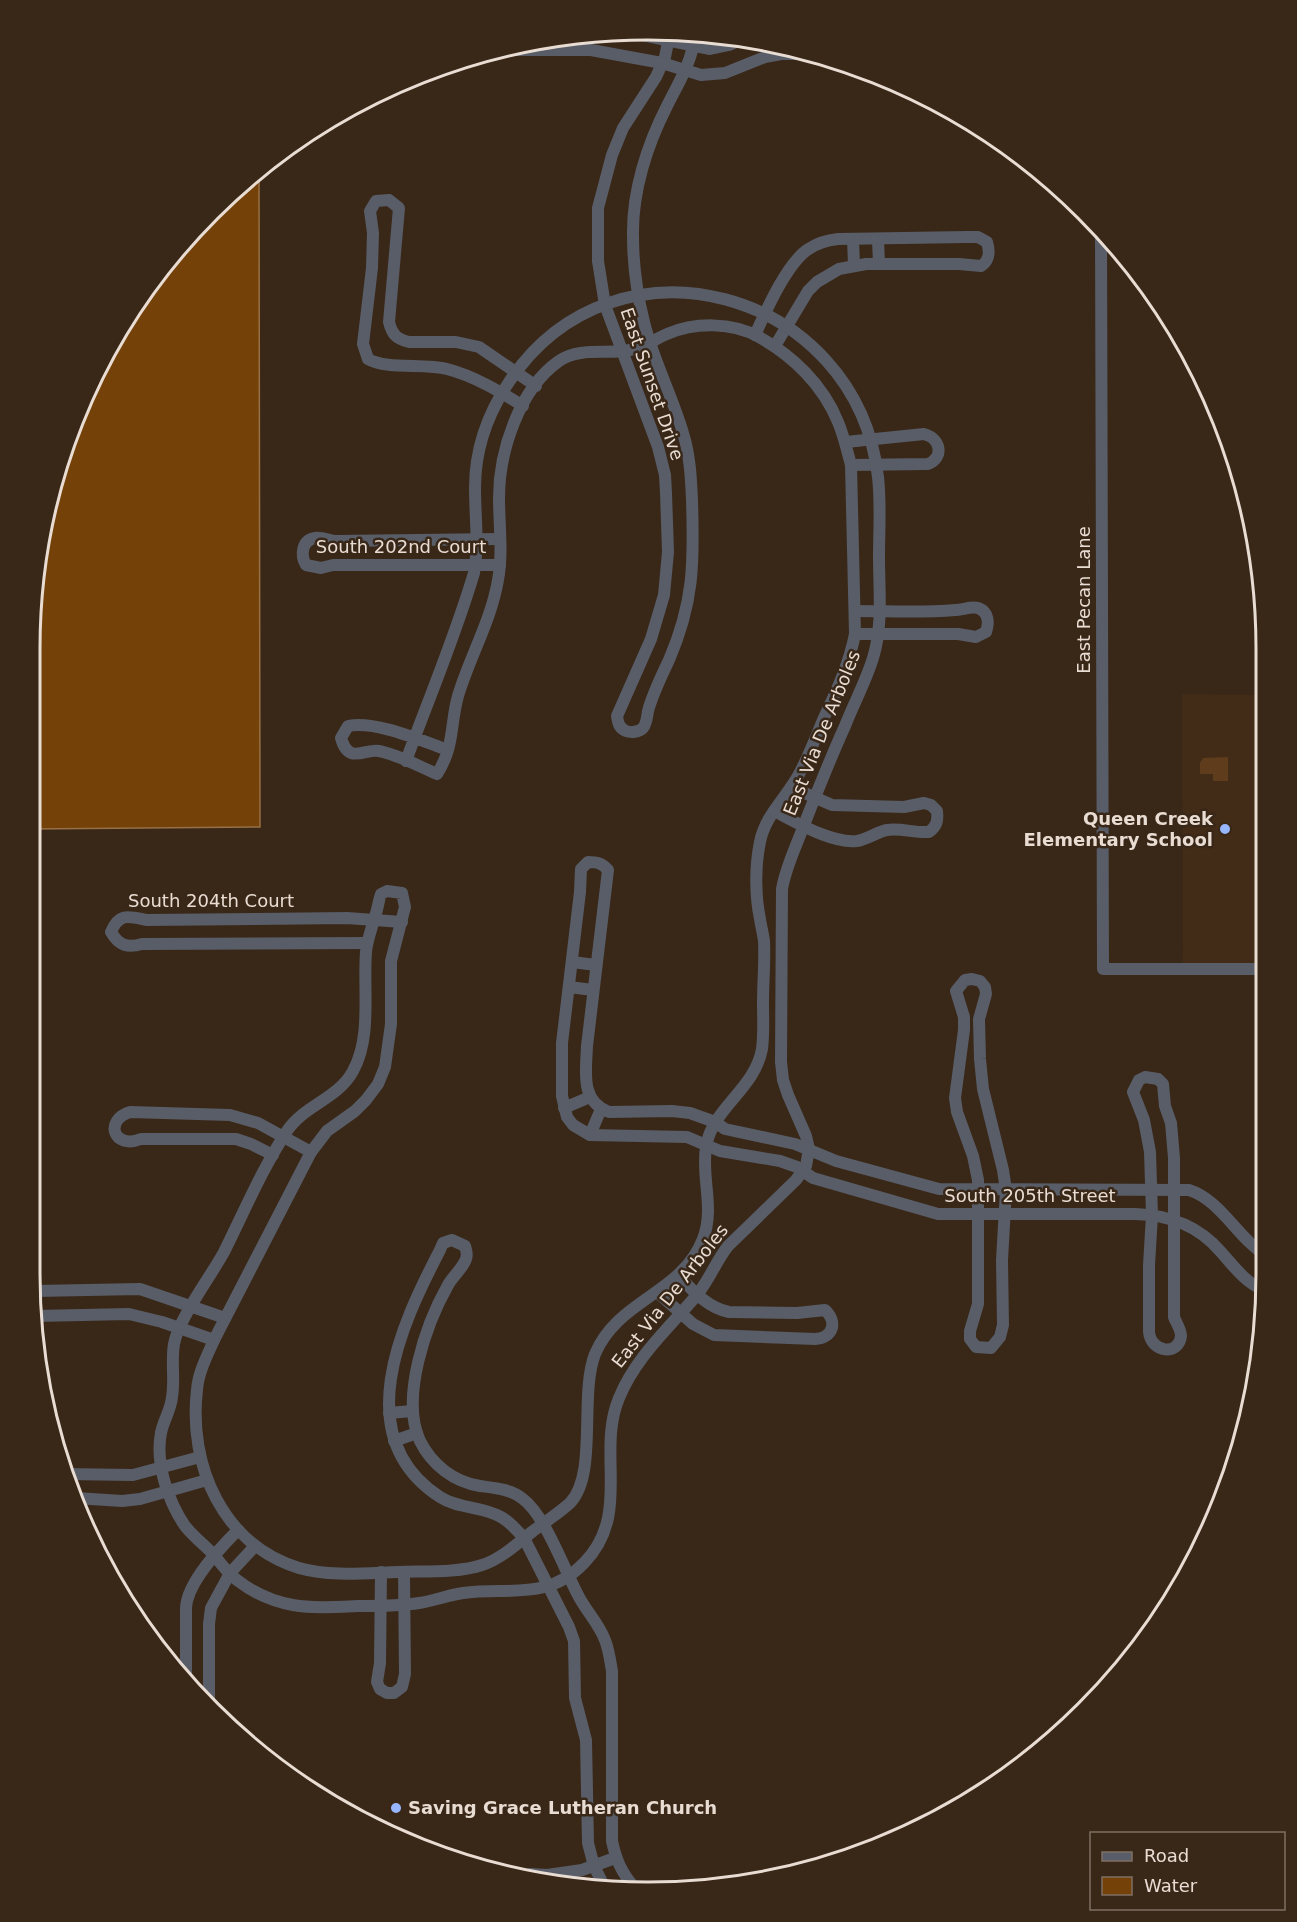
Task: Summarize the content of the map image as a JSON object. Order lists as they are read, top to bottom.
{
  "streets": {
    "street": [
      "East Sunset Drive",
      "South 202nd Court",
      "East Pecan Lane",
      "East Via De Arboles",
      "South 204th Court",
      "South 205th Street"
    ]
  },
  "crossings": [
    ["East Sunset Drive", "East Via De Arboles"],
    ["South 202nd Court", "East Via De Arboles"],
    ["East Via De Arboles", "South 205th Street"]
  ],
  "places": ["Queen Creek Elementary School", "Saving Grace Lutheran Church"],
  "legend": ["Road", "Water"]
}
